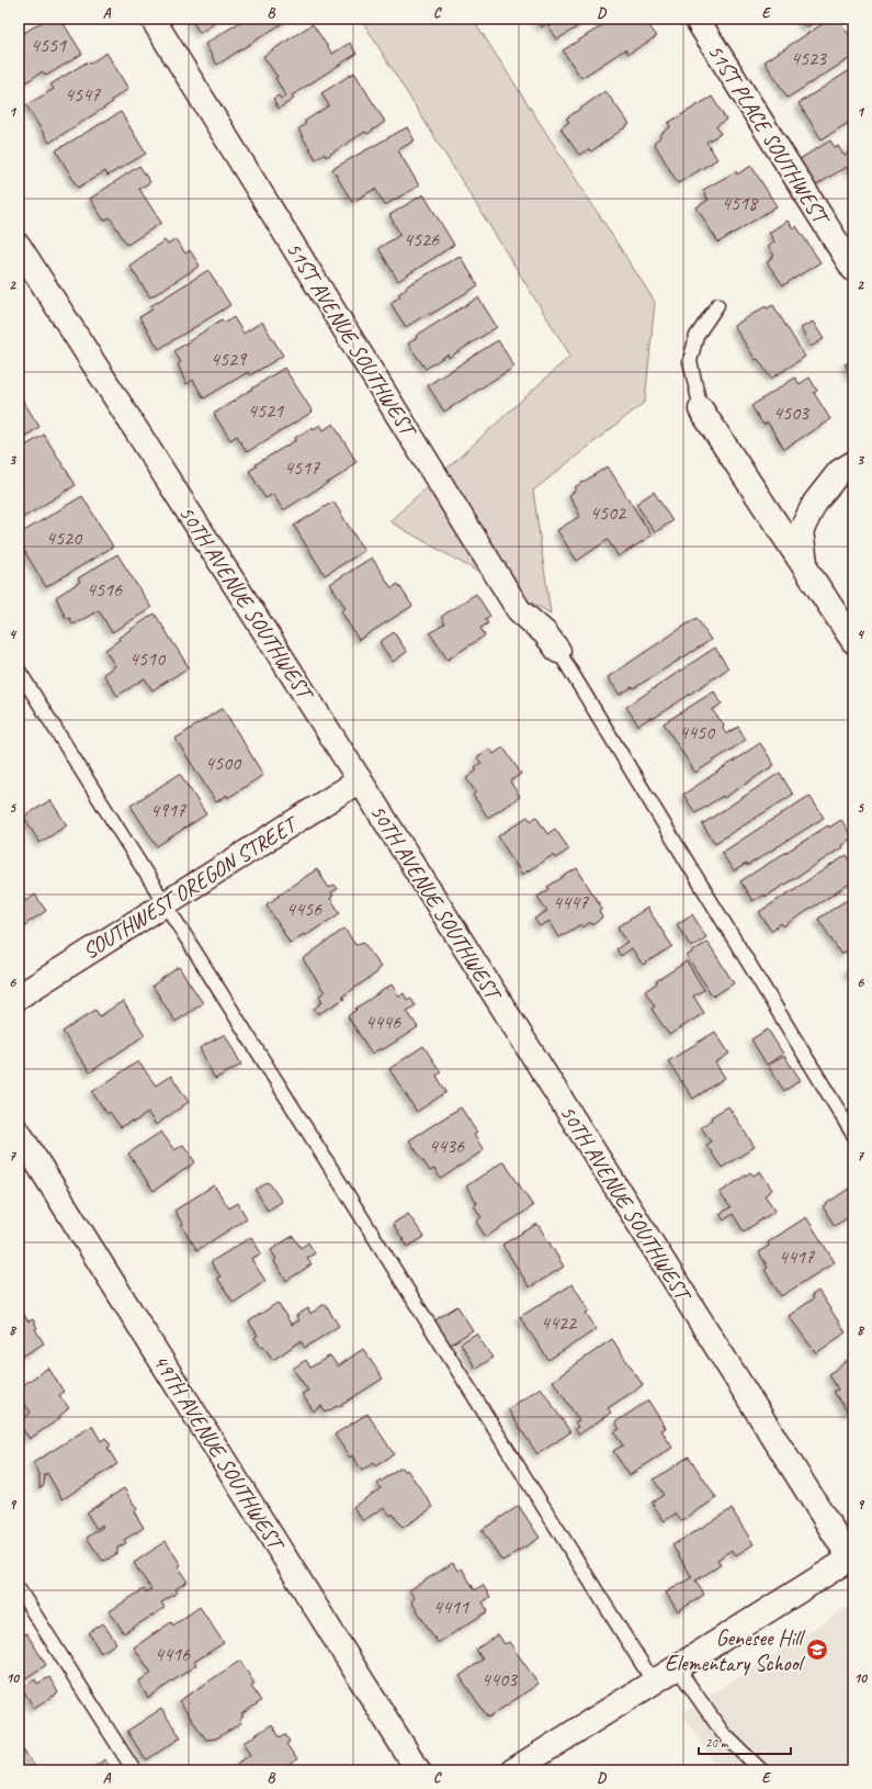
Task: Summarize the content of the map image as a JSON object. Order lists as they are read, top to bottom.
{
  "streets": {
    "street": [
      "51ST PLACE SOUTHWEST",
      "51ST AVENUE SOUTHWEST",
      "50TH AVENUE SOUTHWEST",
      "SOUTHWEST OREGON STREET",
      "49TH AVENUE SOUTHWEST"
    ]
  },
  "crossings": [
    ["50TH AVENUE SOUTHWEST", "SOUTHWEST OREGON STREET"]
  ],
  "places": {
    "school or university": ["Genesee Hill Elementary School"]
  },
  "house_numbers": [
    "4551",
    "4523",
    "4547",
    "4518",
    "4526",
    "4529",
    "4521",
    "4503",
    "4517",
    "4502",
    "4520",
    "4516",
    "4510",
    "4450",
    "4500",
    "4917",
    "4447",
    "4456",
    "4446",
    "4436",
    "4417",
    "4422",
    "4411",
    "4416",
    "4403"
  ],
  "scale_bar": "20 m",
  "grid": {
    "columns": [
      "A",
      "B",
      "C",
      "D",
      "E"
    ],
    "rows": [
      "1",
      "2",
      "3",
      "4",
      "5",
      "6",
      "7",
      "8",
      "9",
      "10"
    ]
  }
}
